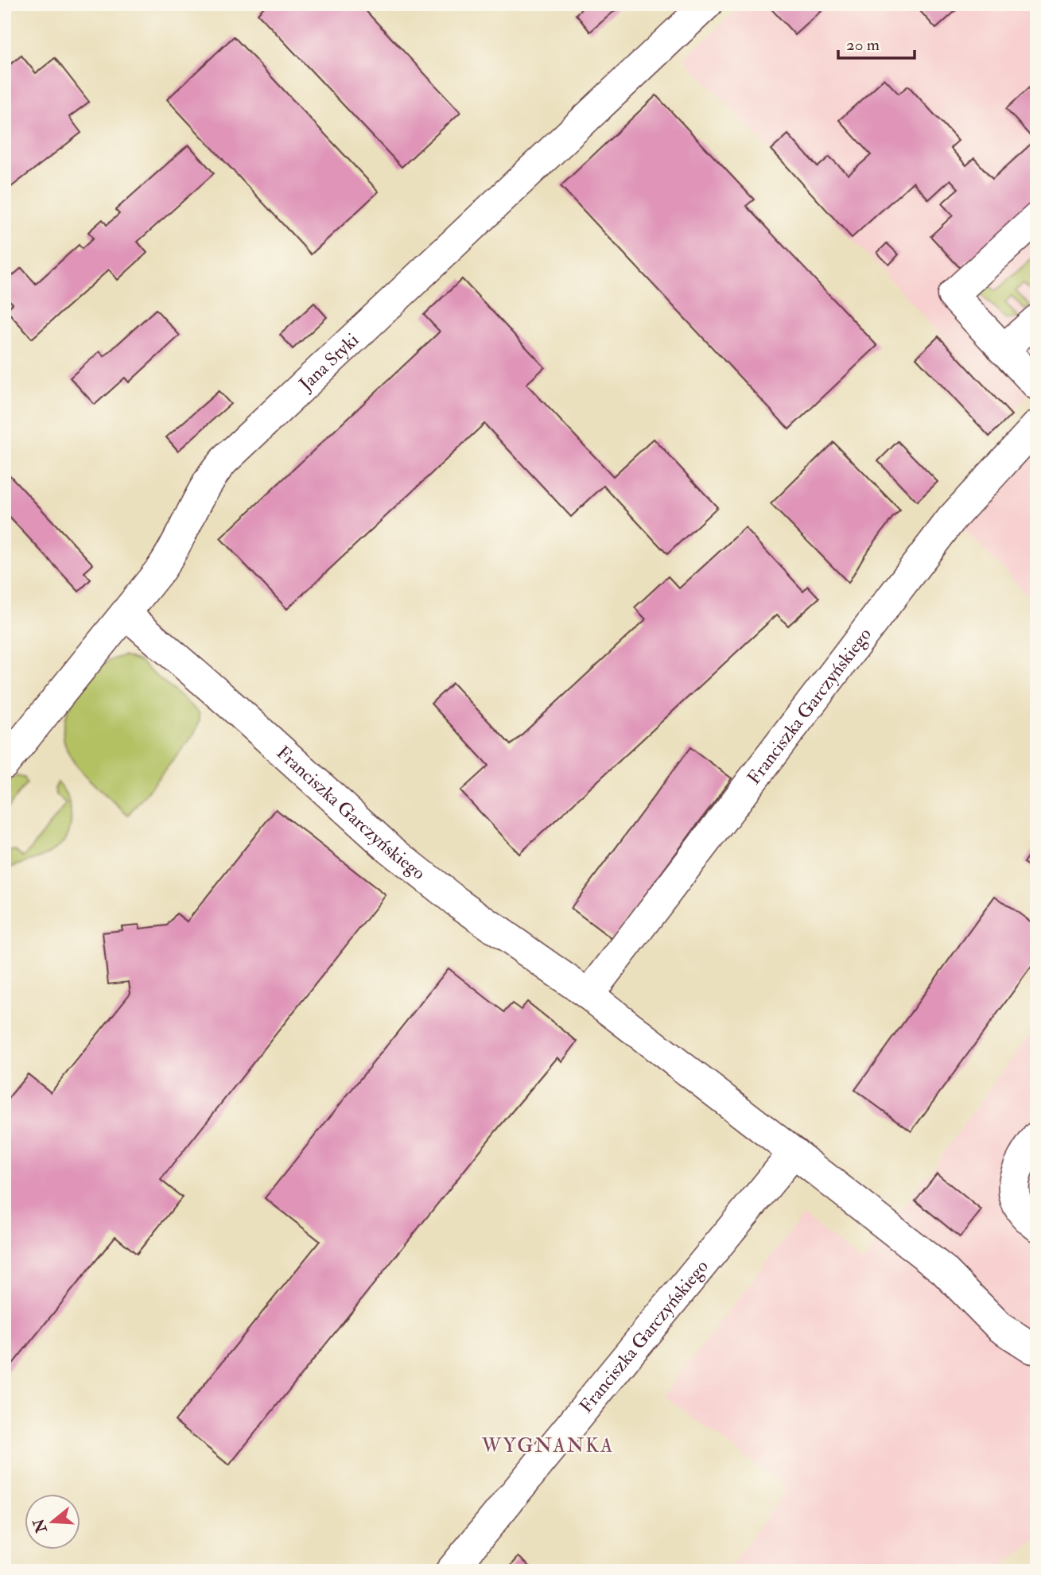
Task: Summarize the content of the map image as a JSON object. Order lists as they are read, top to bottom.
{
  "streets": {
    "street": ["Jana Styki", "Franciszka Garczyńskiego"]
  },
  "crossings": [
    ["Jana Styki", "Franciszka Garczyńskiego"]
  ],
  "districts": ["WYGNANKA"],
  "scale_bar": "20 m",
  "north": "left"
}
